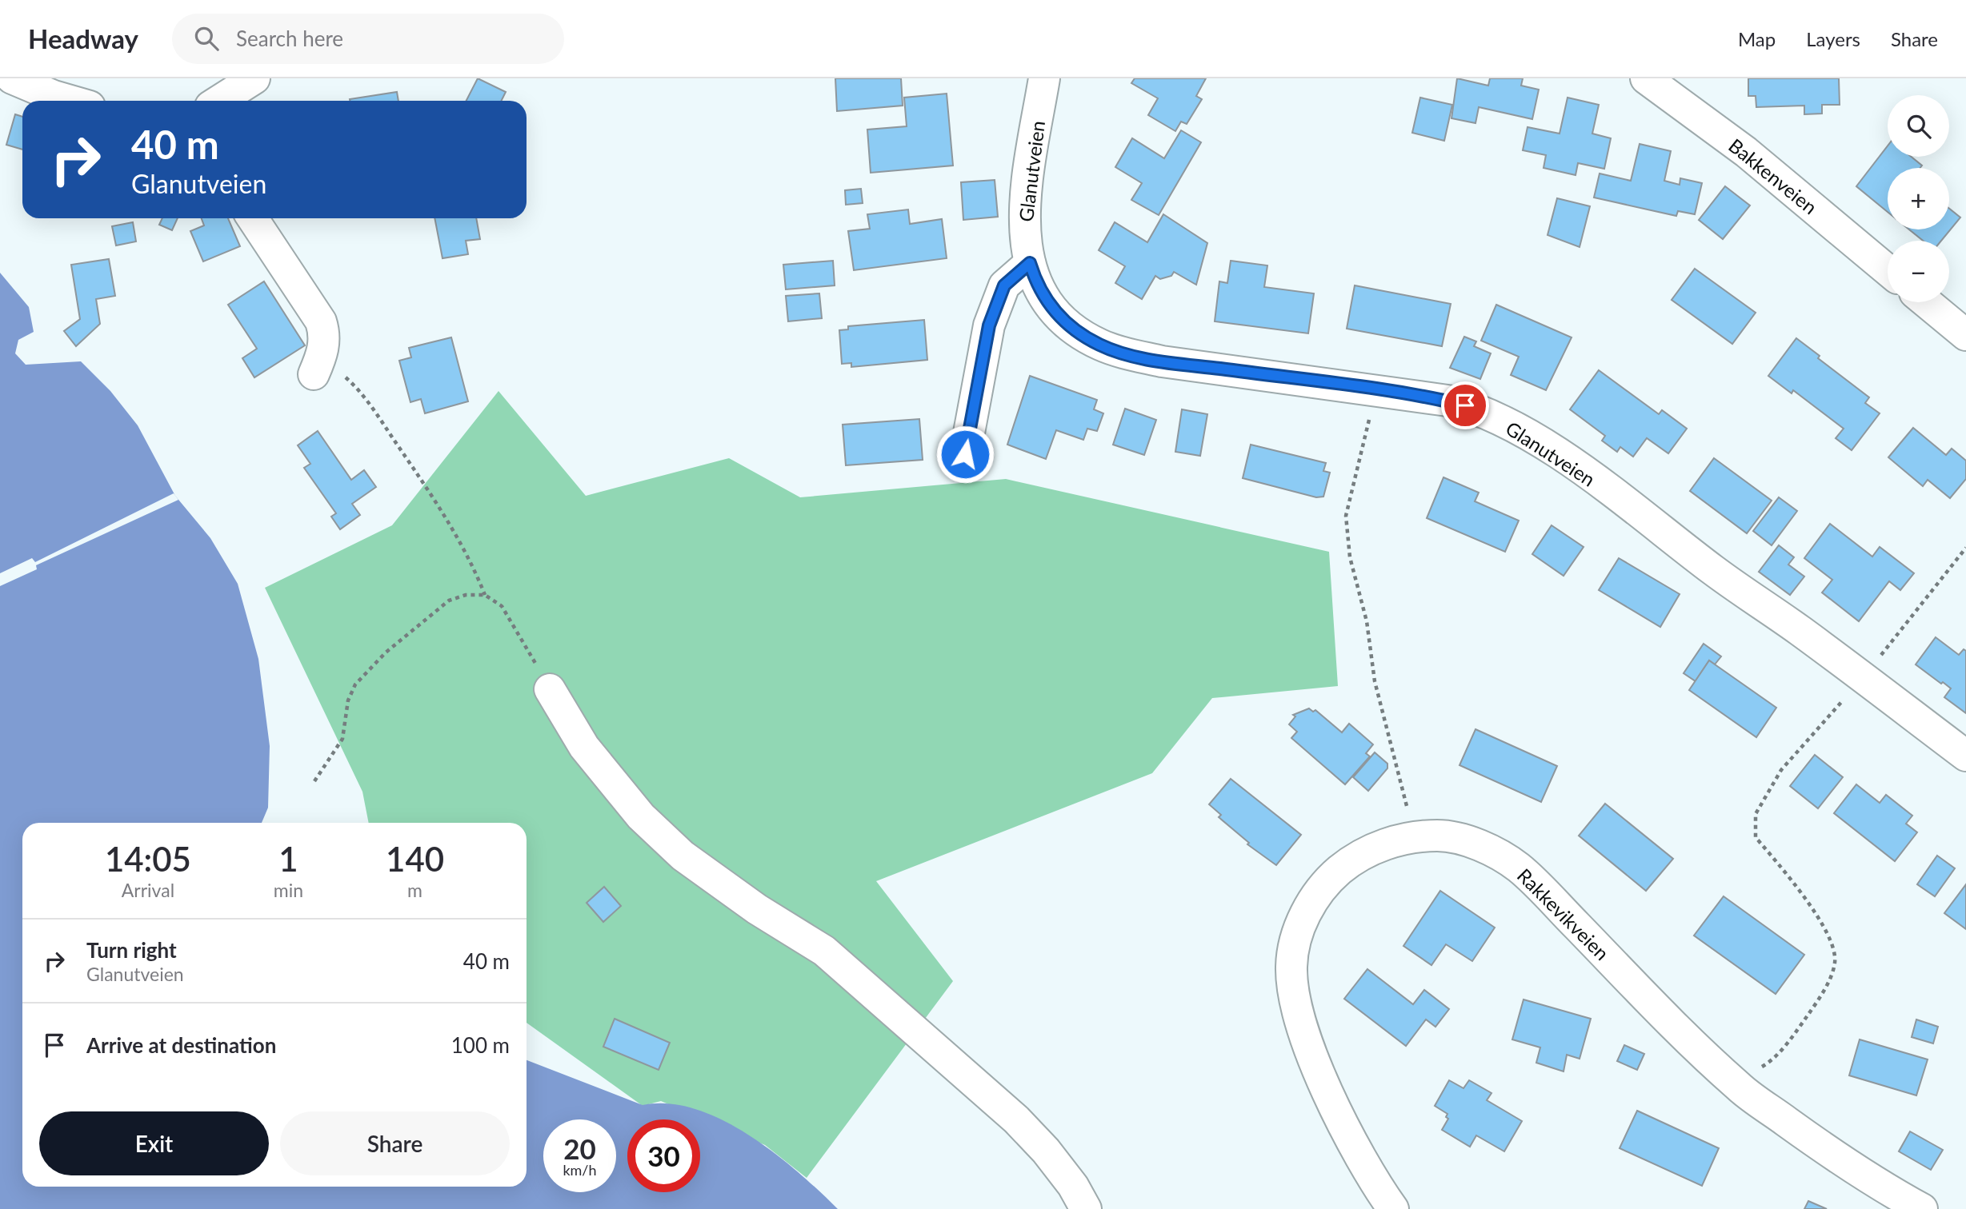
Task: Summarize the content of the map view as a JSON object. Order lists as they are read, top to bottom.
{
  "streets": {
    "street": ["Glanutveien", "Bakkenveien", "Rakkevikveien"]
  },
  "page": {
    "header": "Headway",
    "search": "Search here",
    "nav": ["Map", "Layers", "Share"],
    "map_buttons": ["+", "−"],
    "turn": ["40 m", "Glanutveien"],
    "eta": [
      "14:05",
      "Arrival",
      "1",
      "min",
      "140",
      "m"
    ],
    "list": [
      {
        "name": "Turn right",
        "note": "Glanutveien",
        "value": "40 m"
      },
      {
        "name": "Arrive at destination",
        "value": "100 m"
      }
    ],
    "buttons": ["Exit", "Share"],
    "speed": "20 km/h",
    "limit": "30"
  }
}
